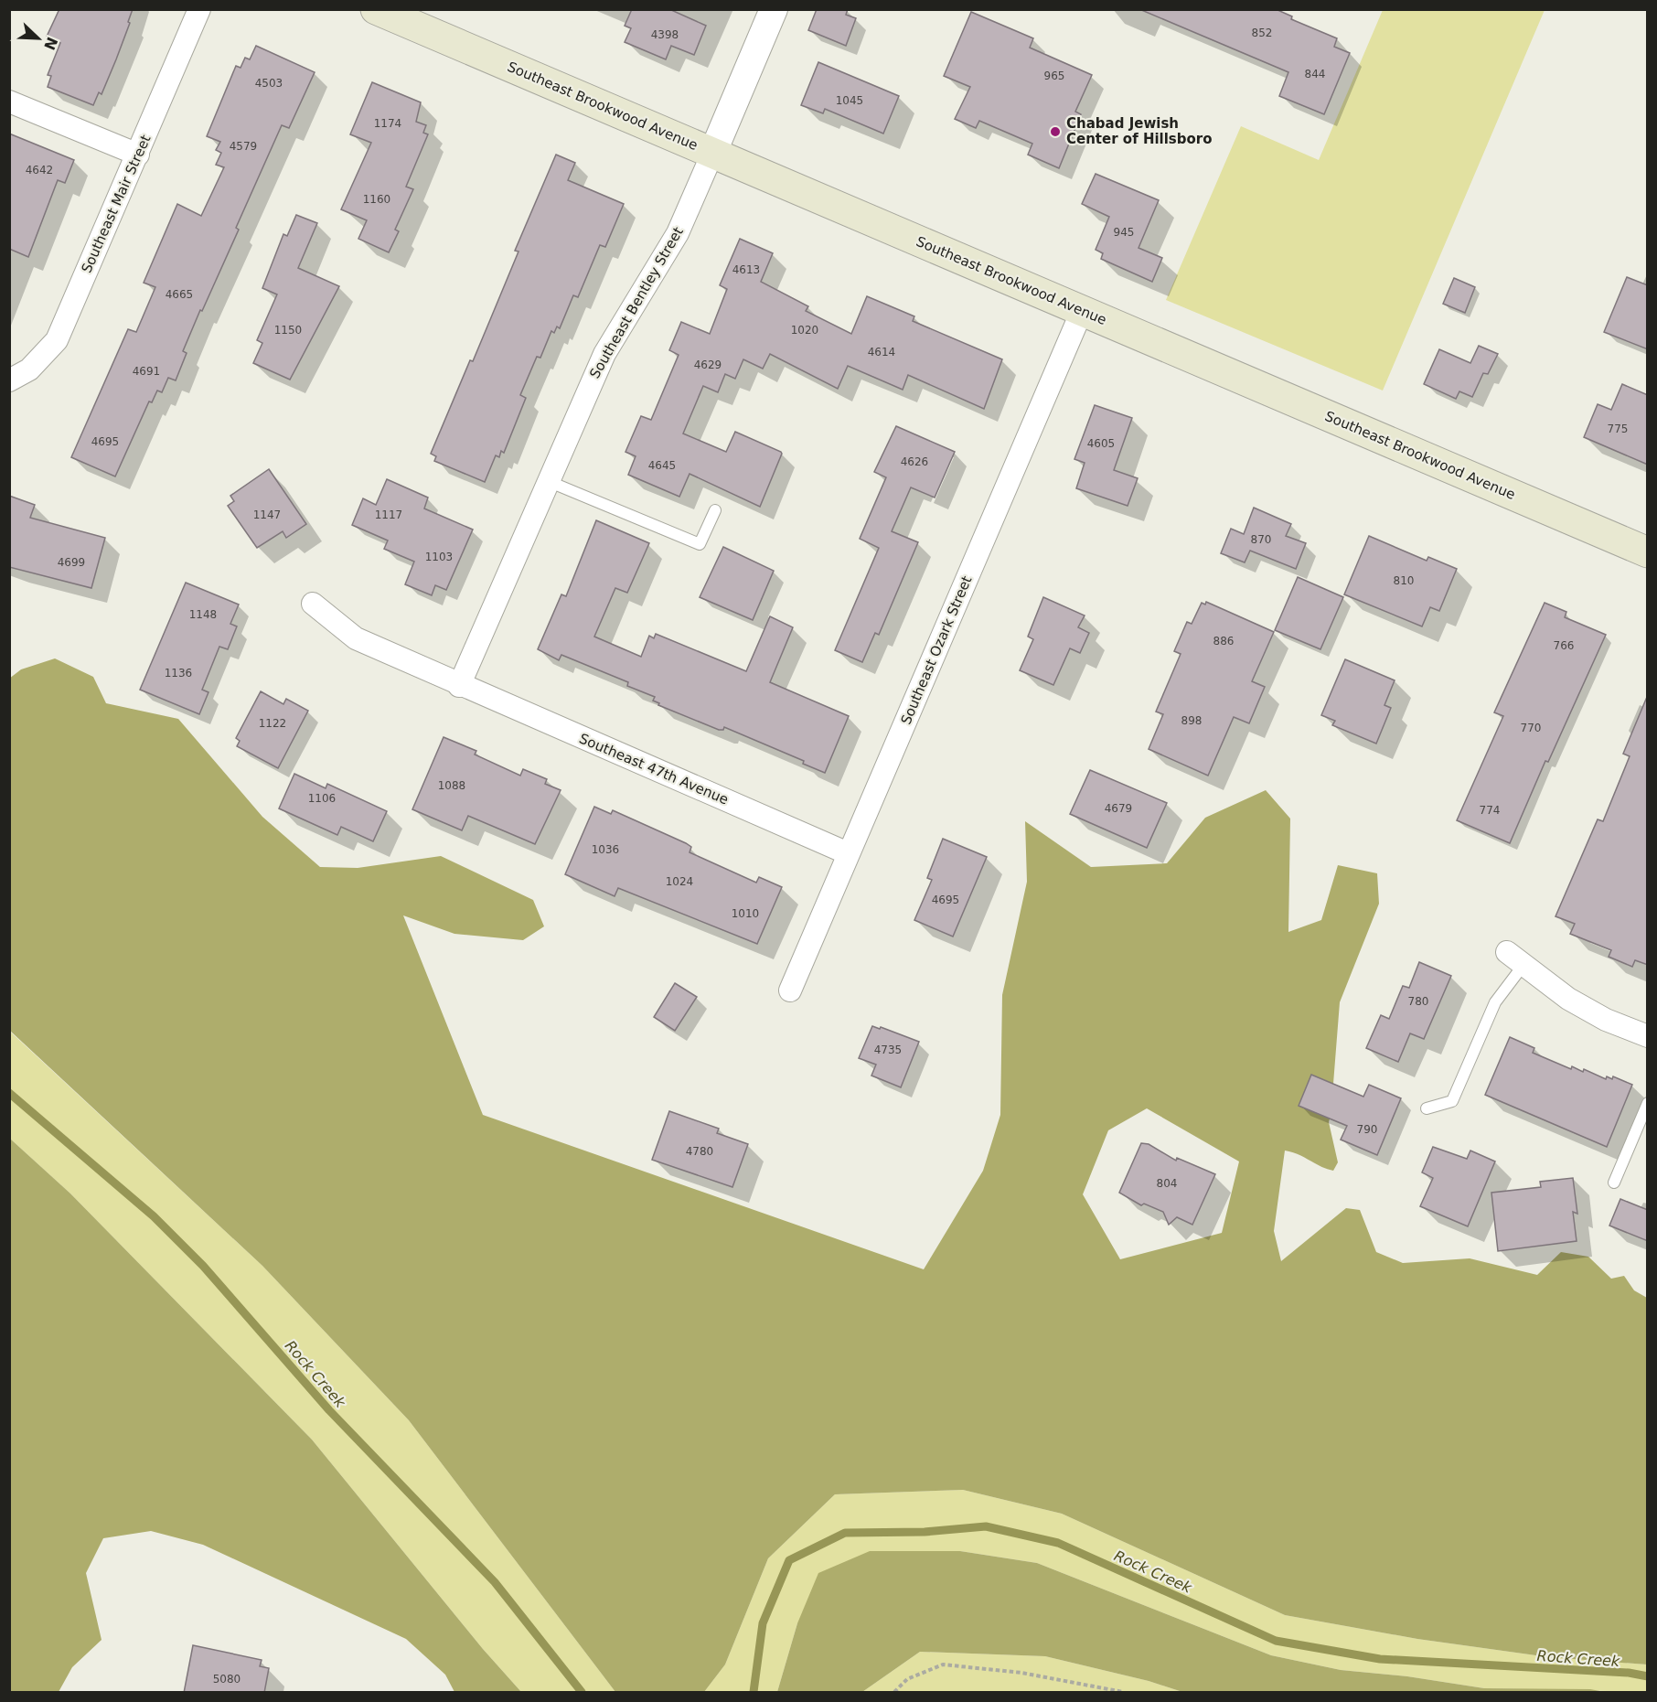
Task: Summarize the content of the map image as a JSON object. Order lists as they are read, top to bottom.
{
  "streets": {
    "main road": ["Southeast Brookwood Avenue"],
    "street": [
      "Southeast Mair Street",
      "Southeast Bentley Street",
      "Southeast Ozark Street",
      "Southeast 47th Avenue"
    ]
  },
  "crossings": [
    ["Southeast Brookwood Avenue", "Southeast Bentley Street"],
    ["Southeast Brookwood Avenue", "Southeast Ozark Street"],
    ["Southeast Bentley Street", "Southeast 47th Avenue"],
    ["Southeast Ozark Street", "Southeast 47th Avenue"]
  ],
  "water": ["Rock Creek"],
  "places": ["Chabad Jewish Center of Hillsboro"],
  "house_numbers": [
    "852",
    "4398",
    "844",
    "965",
    "4503",
    "1045",
    "1174",
    "4579",
    "4642",
    "1160",
    "945",
    "4613",
    "4665",
    "1150",
    "1020",
    "4614",
    "4629",
    "4691",
    "775",
    "4695",
    "4605",
    "4626",
    "4645",
    "1147",
    "1117",
    "870",
    "1103",
    "4699",
    "810",
    "1148",
    "886",
    "766",
    "1136",
    "898",
    "1122",
    "770",
    "1088",
    "1106",
    "4679",
    "774",
    "1036",
    "1024",
    "4695",
    "1010",
    "780",
    "4735",
    "790",
    "4780",
    "804",
    "5080"
  ],
  "north": "bottom right"
}
